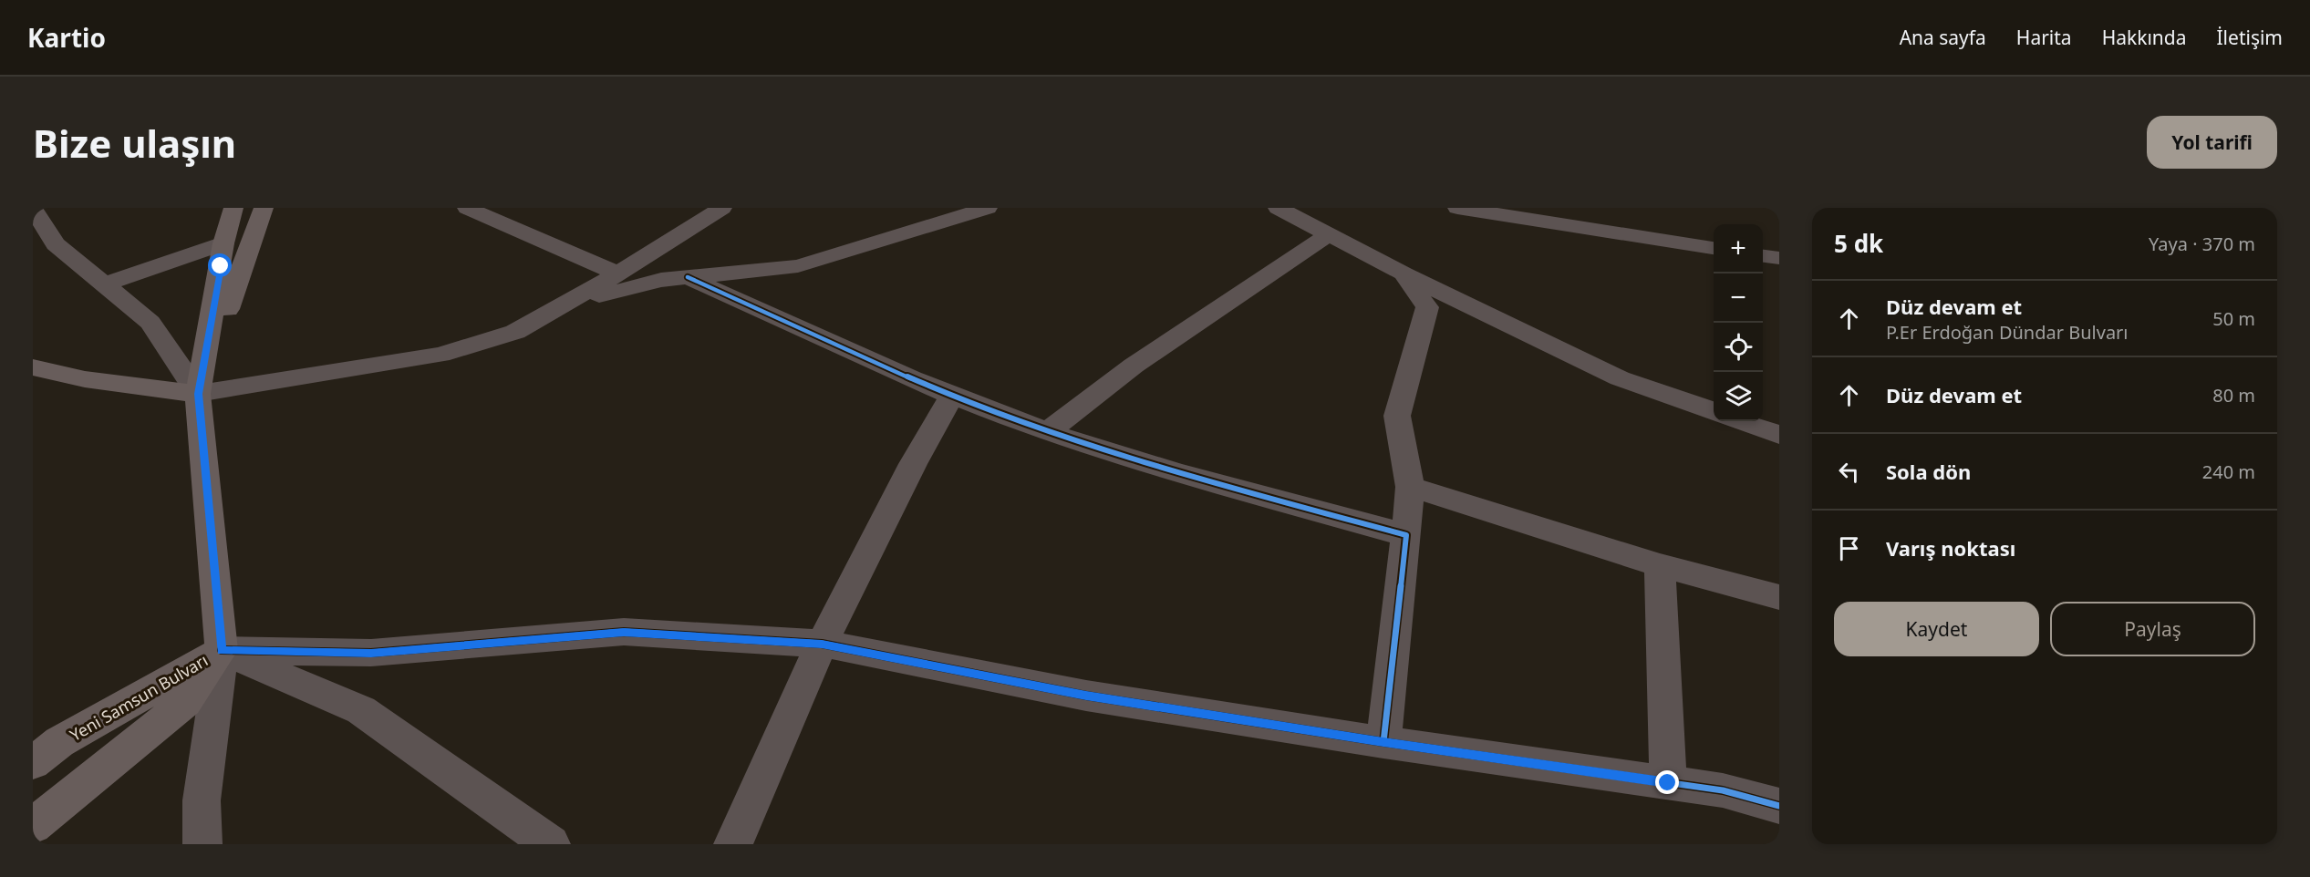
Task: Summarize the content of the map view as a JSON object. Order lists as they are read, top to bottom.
{
  "streets": {
    "main road": ["Yeni Samsun Bulvarı"]
  },
  "page": {
    "header": "Kartio",
    "nav": [
      "Ana sayfa",
      "Harita",
      "Hakkında",
      "İletişim"
    ],
    "buttons": [
      "Yol tarifi",
      ["Kaydet", "Paylaş"]
    ],
    "title": "Bize ulaşın",
    "heading": ["5 dk", "Yaya · 370 m"],
    "map_buttons": ["+", "−"],
    "list": [
      ["Düz devam et", "P.Er Erdoğan Dündar Bulvarı", "50 m"],
      ["Düz devam et", "80 m"],
      ["Sola dön", "240 m"],
      "Varış noktası"
    ]
  }
}
